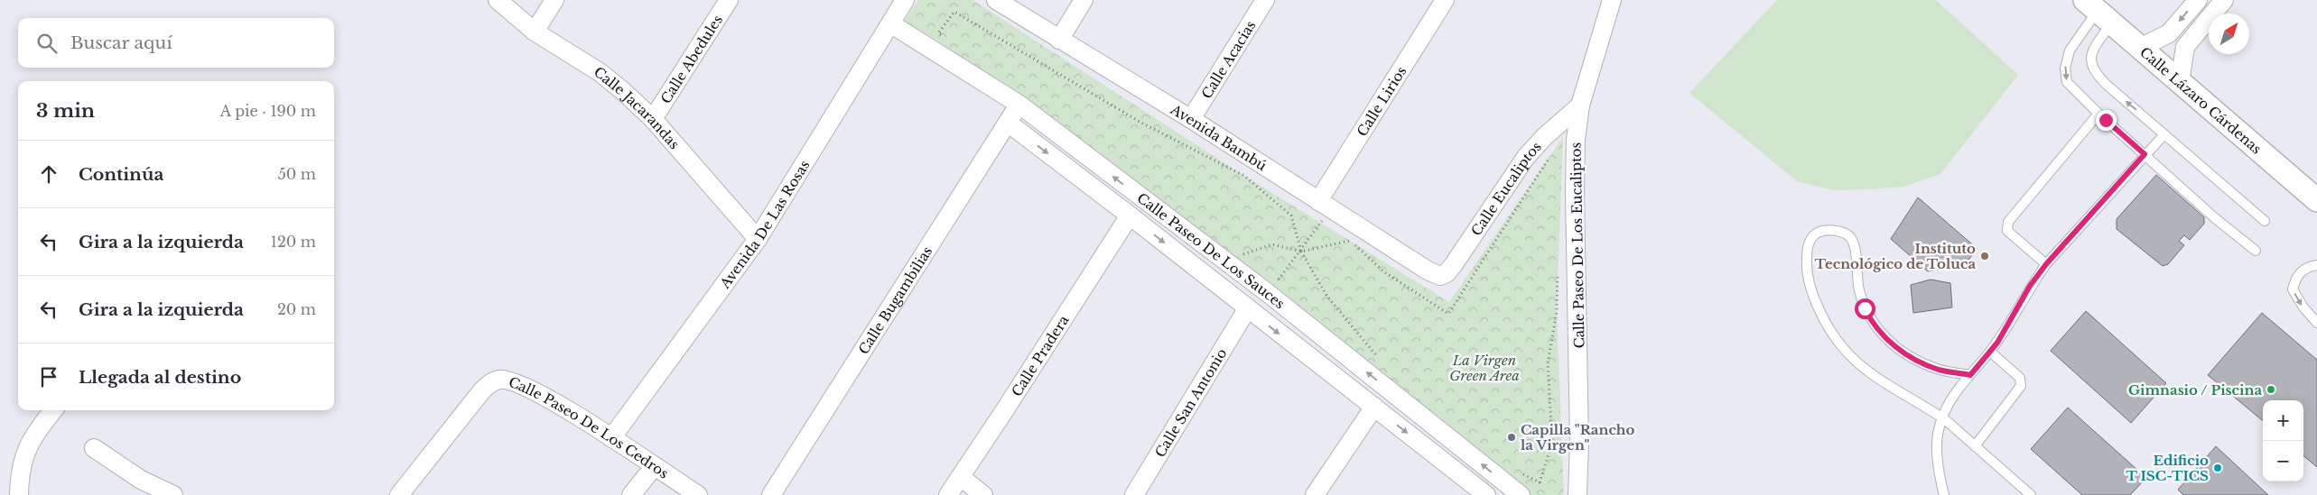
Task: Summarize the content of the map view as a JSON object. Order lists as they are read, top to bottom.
{
  "streets": {
    "street": [
      "Calle Abedules",
      "Calle Acacias",
      "Calle Lázaro Cárdenas",
      "Calle Lirios",
      "Calle Jacarandas",
      "Avenida Bambú",
      "Calle Eucaliptos",
      "Avenida De Las Rosas",
      "Calle Paseo De Los Eucaliptos",
      "Calle Paseo De Los Sauces",
      "Calle Bugambilias",
      "Calle Pradera",
      "Calle San Antonio",
      "Calle Paseo De Los Cedros"
    ]
  },
  "crossings": [
    ["Calle Abedules", "Calle Jacarandas"],
    ["Calle Acacias", "Avenida Bambú"],
    ["Calle Lirios", "Avenida Bambú"],
    ["Calle Jacarandas", "Avenida De Las Rosas"],
    ["Avenida Bambú", "Calle Eucaliptos"],
    ["Calle Eucaliptos", "Calle Paseo De Los Eucaliptos"],
    ["Avenida De Las Rosas", "Calle Paseo De Los Sauces"],
    ["Avenida De Las Rosas", "Calle Paseo De Los Cedros"],
    ["Calle Paseo De Los Sauces", "Calle Bugambilias"],
    ["Calle Paseo De Los Sauces", "Calle Pradera"],
    ["Calle Paseo De Los Sauces", "Calle San Antonio"]
  ],
  "parks": ["La Virgen Green Area"],
  "places": [
    "Instituto Tecnológico de Toluca",
    "Gimnasio / Piscina",
    "Capilla \"Rancho la Virgen\"",
    "Edificio T ISC-TICS"
  ],
  "north": "top right",
  "page": {
    "search": "Buscar aquí",
    "heading": ["3 min", "A pie · 190 m"],
    "list": [
      ["Continúa", "50 m"],
      ["Gira a la izquierda", "120 m"],
      ["Gira a la izquierda", "20 m"],
      "Llegada al destino"
    ],
    "map_buttons": ["+", "−"]
  }
}
